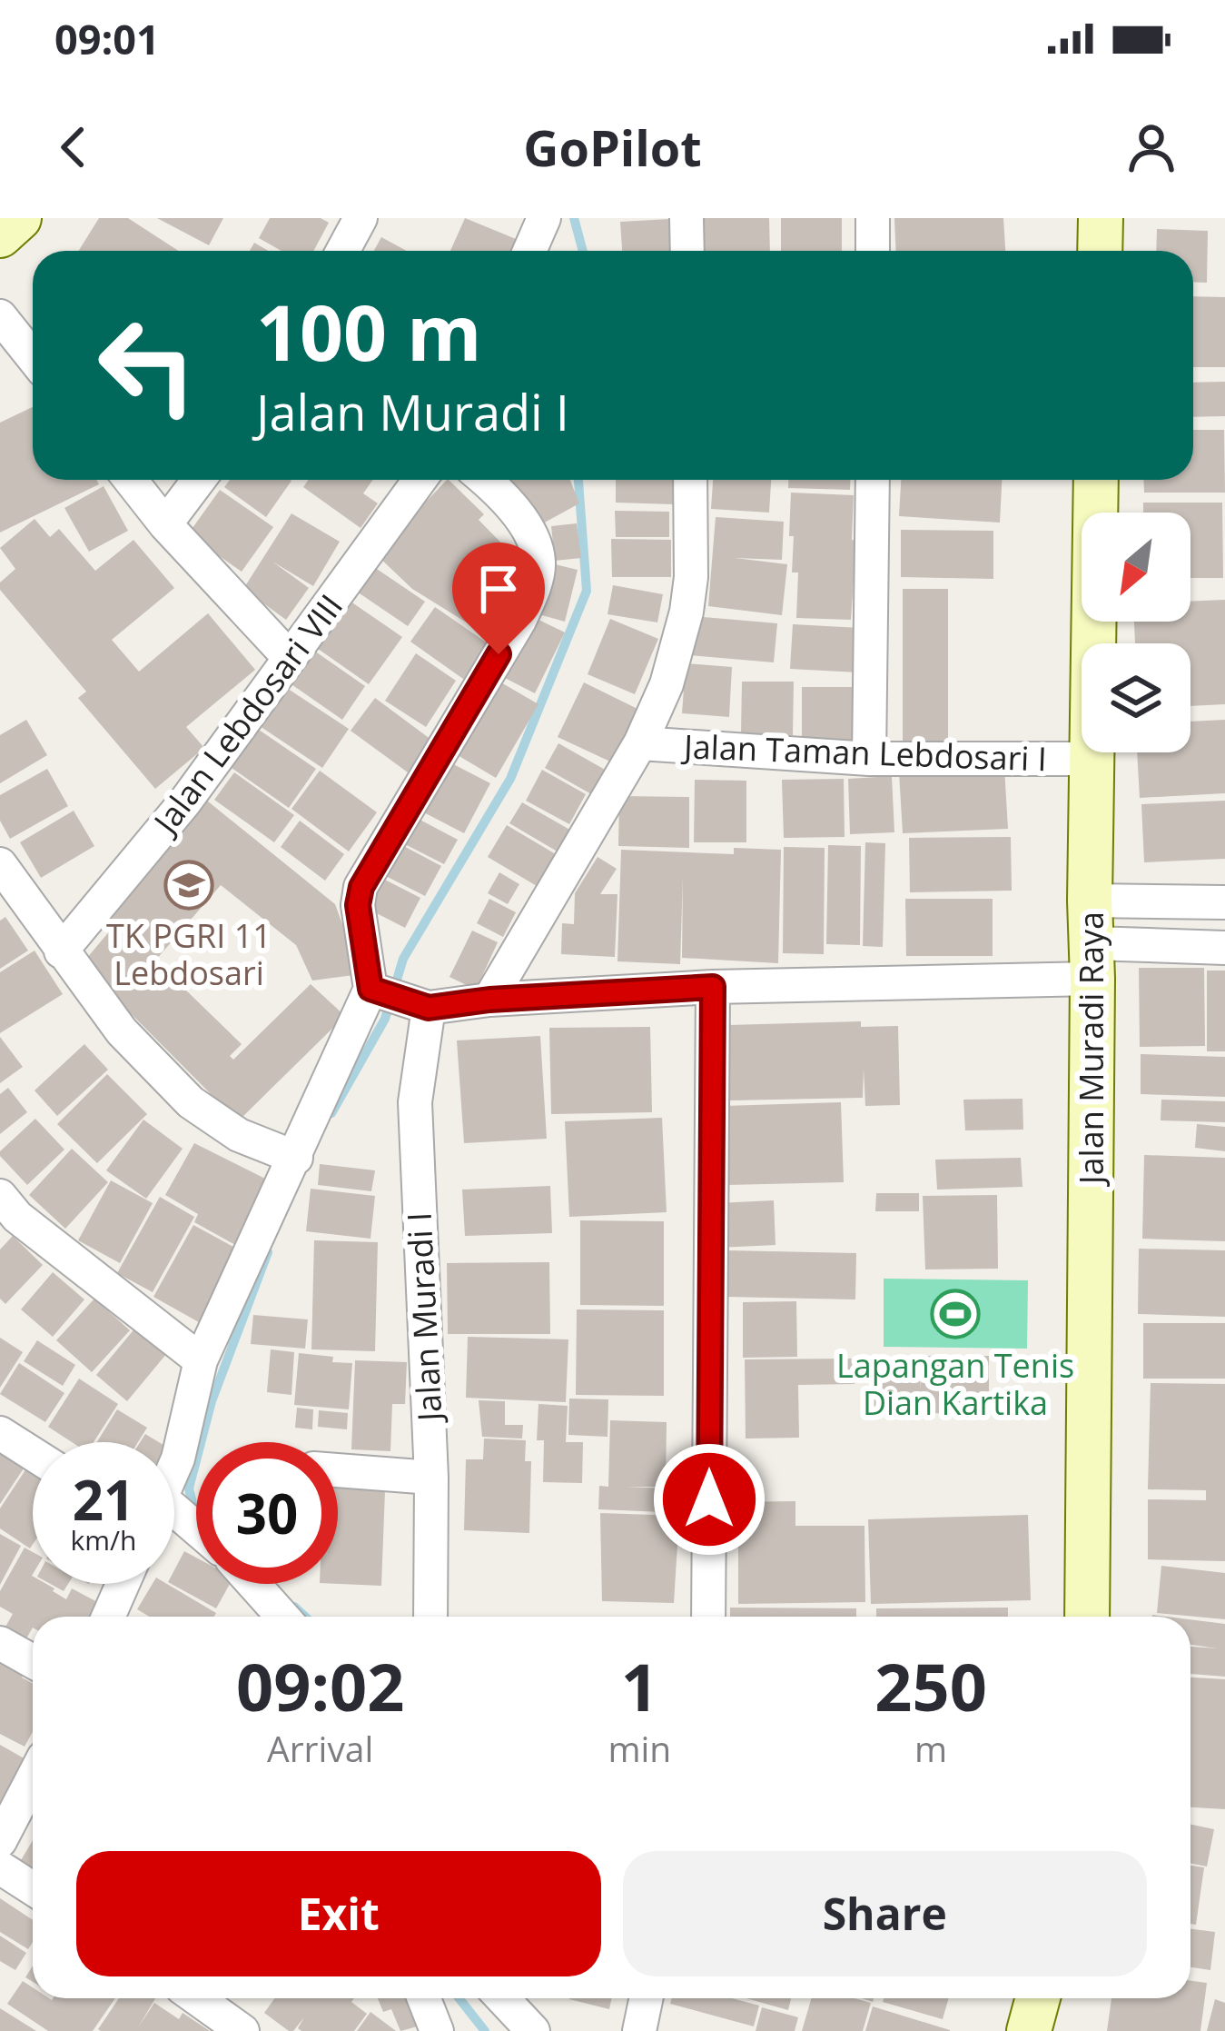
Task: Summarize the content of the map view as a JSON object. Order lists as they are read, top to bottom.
{
  "streets": {
    "street": [
      "Jalan Lebdosari VIII",
      "Jalan Taman Lebdosari I",
      "Jalan Muradi Raya",
      "Jalan Muradi I"
    ]
  },
  "crossings": [
    ["Jalan Taman Lebdosari I", "Jalan Muradi Raya"]
  ],
  "places": {
    "school or university": ["TK PGRI 11 Lebdosari"],
    "sports": ["Lapangan Tenis Dian Kartika"]
  },
  "north": "bottom left",
  "page": {
    "status": "09:01",
    "header": "GoPilot",
    "turn": ["100 m", "Jalan Muradi I"],
    "speed": "21 km/h",
    "limit": "30",
    "eta": [
      "09:02",
      "Arrival",
      "1",
      "min",
      "250",
      "m"
    ],
    "buttons": ["Exit", "Share"]
  }
}
